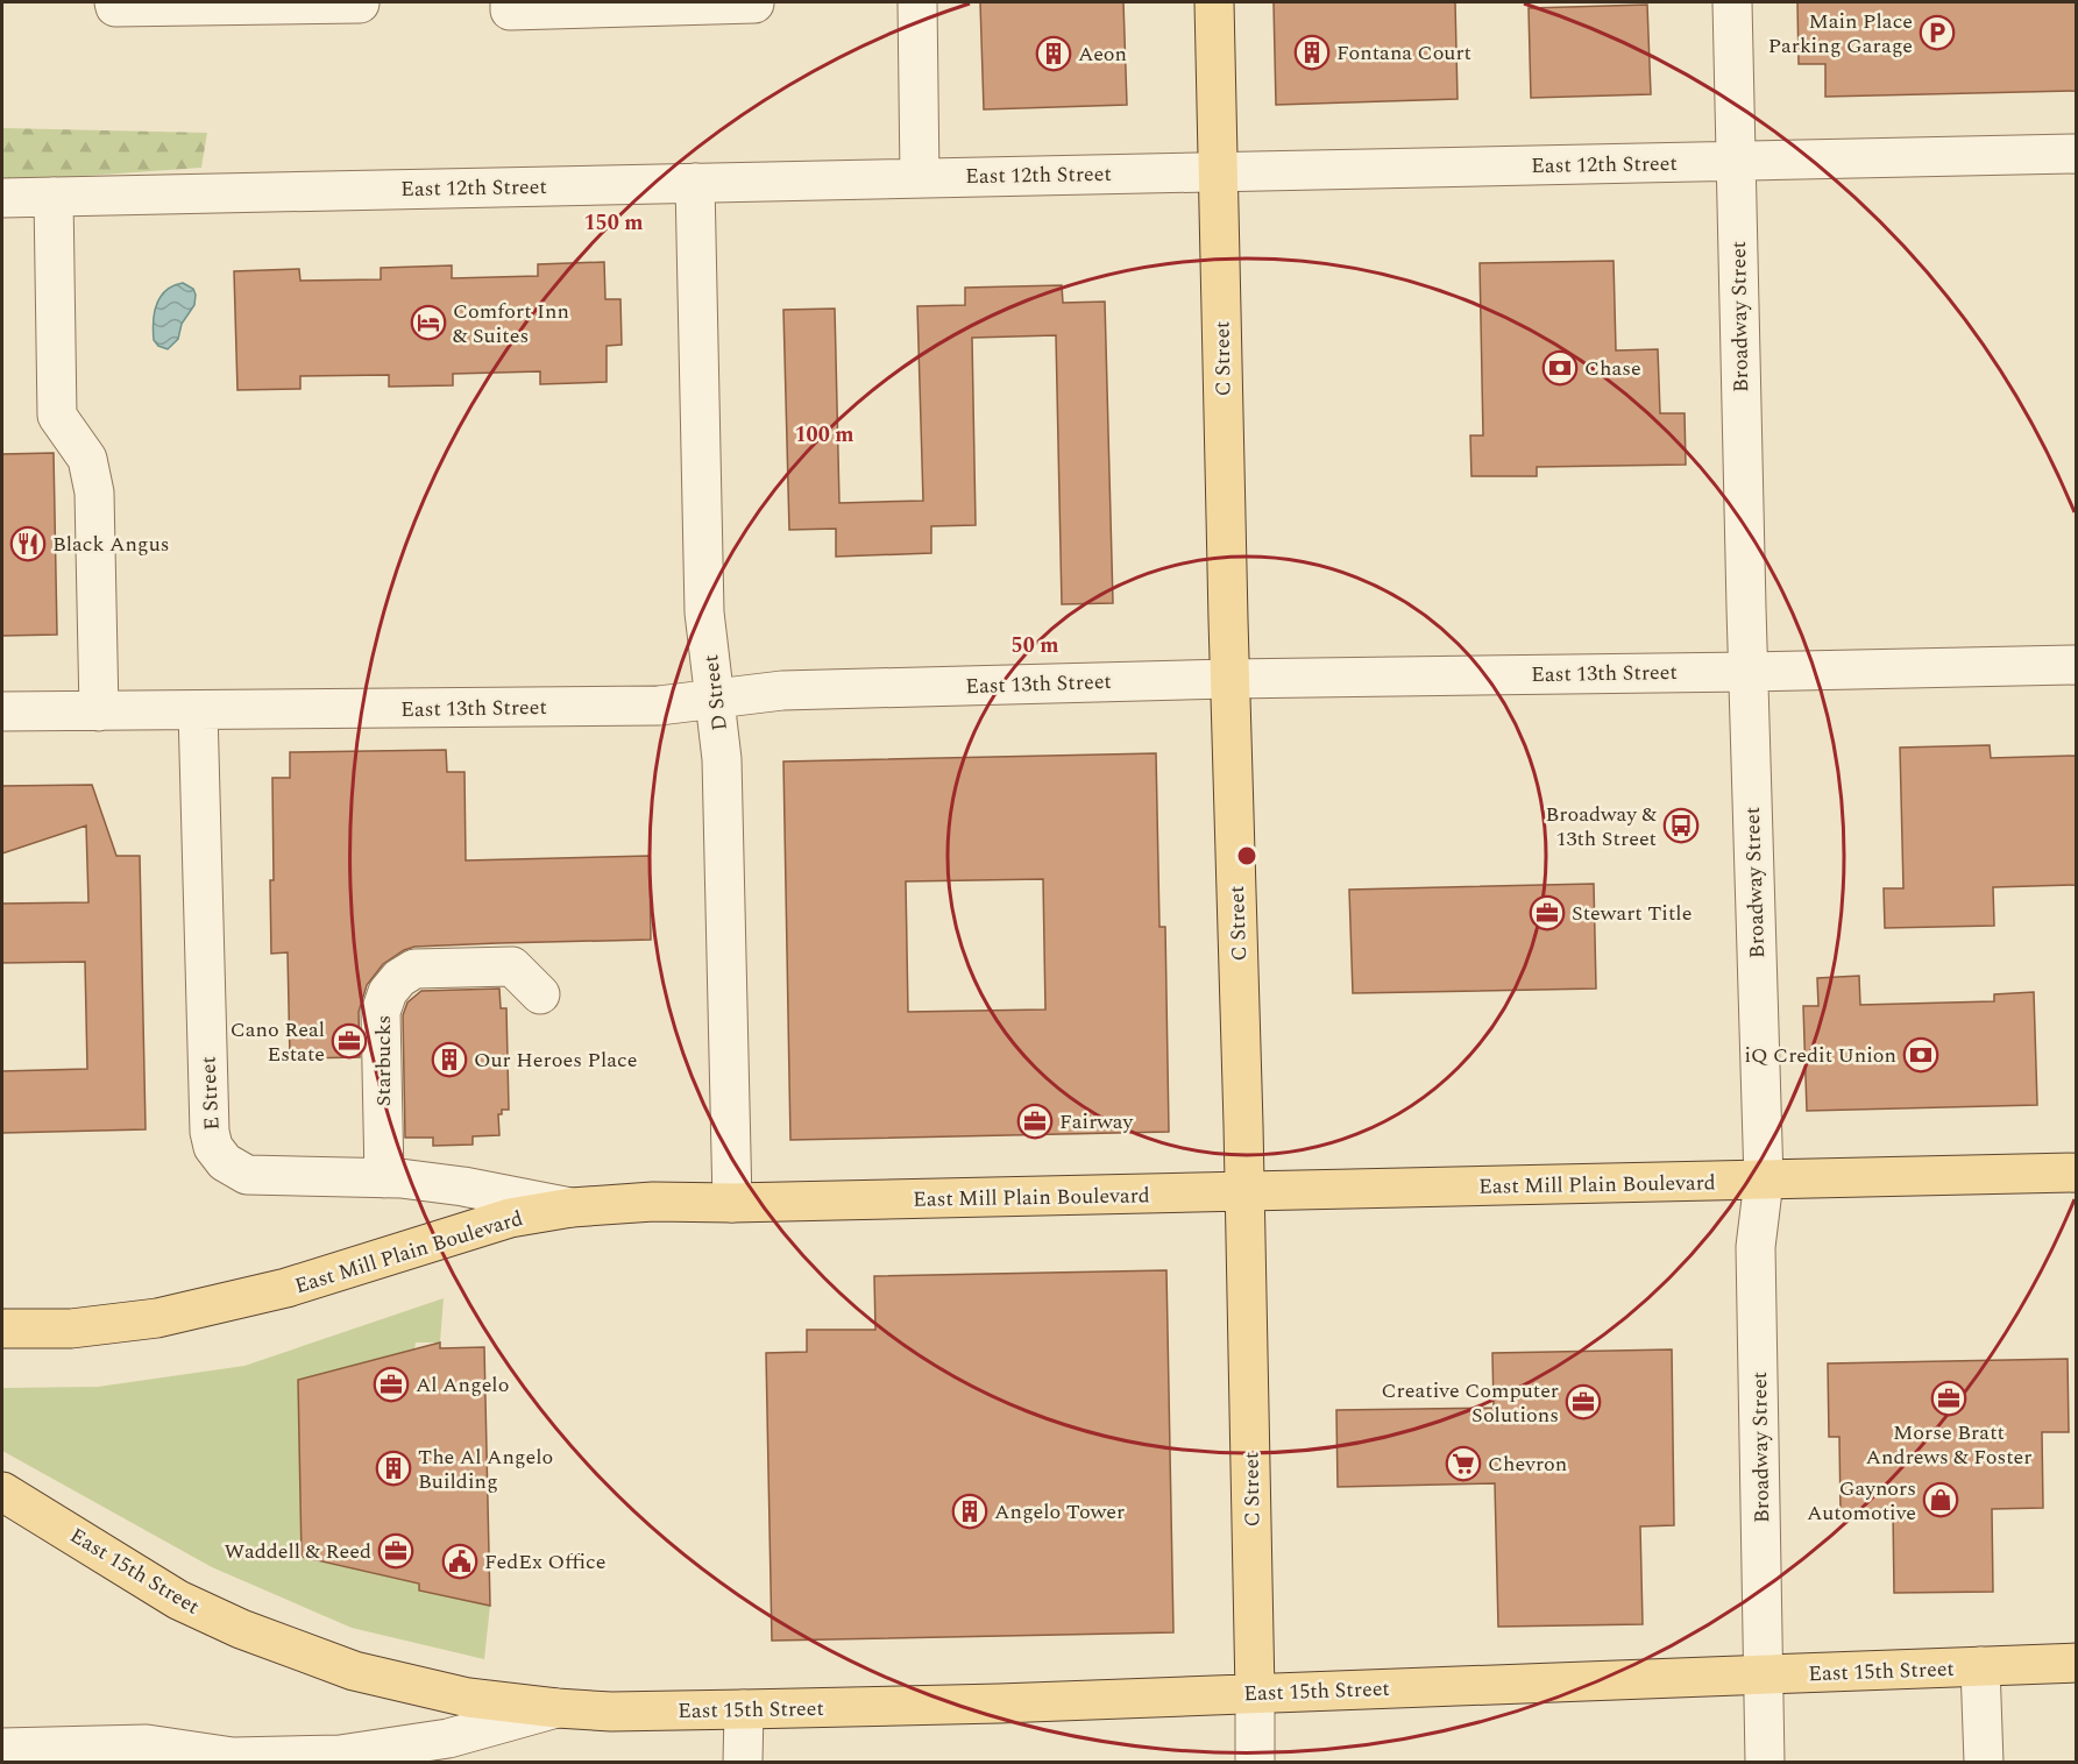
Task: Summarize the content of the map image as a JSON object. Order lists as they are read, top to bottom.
{
  "streets": {
    "main road": ["C Street", "East Mill Plain Boulevard", "East 15th Street"],
    "street": [
      "East 12th Street",
      "Broadway Street",
      "East 13th Street",
      "D Street",
      "Starbucks",
      "E Street"
    ]
  },
  "crossings": [
    ["East 12th Street", "Broadway Street"],
    ["East 12th Street", "C Street"],
    ["East 12th Street", "D Street"],
    ["Broadway Street", "East 13th Street"],
    ["Broadway Street", "East Mill Plain Boulevard"],
    ["Broadway Street", "East 15th Street"],
    ["C Street", "East 13th Street"],
    ["C Street", "East Mill Plain Boulevard"],
    ["C Street", "East 15th Street"],
    ["East 13th Street", "D Street"],
    ["East 13th Street", "E Street"],
    ["D Street", "East Mill Plain Boulevard"],
    ["Starbucks", "E Street"],
    ["E Street", "East Mill Plain Boulevard"]
  ],
  "places": {
    "parking": ["Main Place Parking Garage"],
    "building": [
      "Fontana Court",
      "Aeon",
      "Our Heroes Place",
      "The Al Angelo Building",
      "Angelo Tower"
    ],
    "hotel": ["Comfort Inn & Suites"],
    "bank": ["Chase", "iQ Credit Union"],
    "restaurant": ["Black Angus"],
    "bus stop": ["Broadway & 13th Street"],
    "office": [
      "Stewart Title",
      "Cano Real Estate",
      "Fairway",
      "Al Angelo",
      "Morse Bratt Andrews & Foster",
      "Creative Computer Solutions",
      "Waddell & Reed"
    ],
    "supermarket": ["Chevron"],
    "shop": ["Gaynors Automotive"],
    "public building": ["FedEx Office"]
  },
  "rings": ["150 m", "100 m", "50 m"]
}
